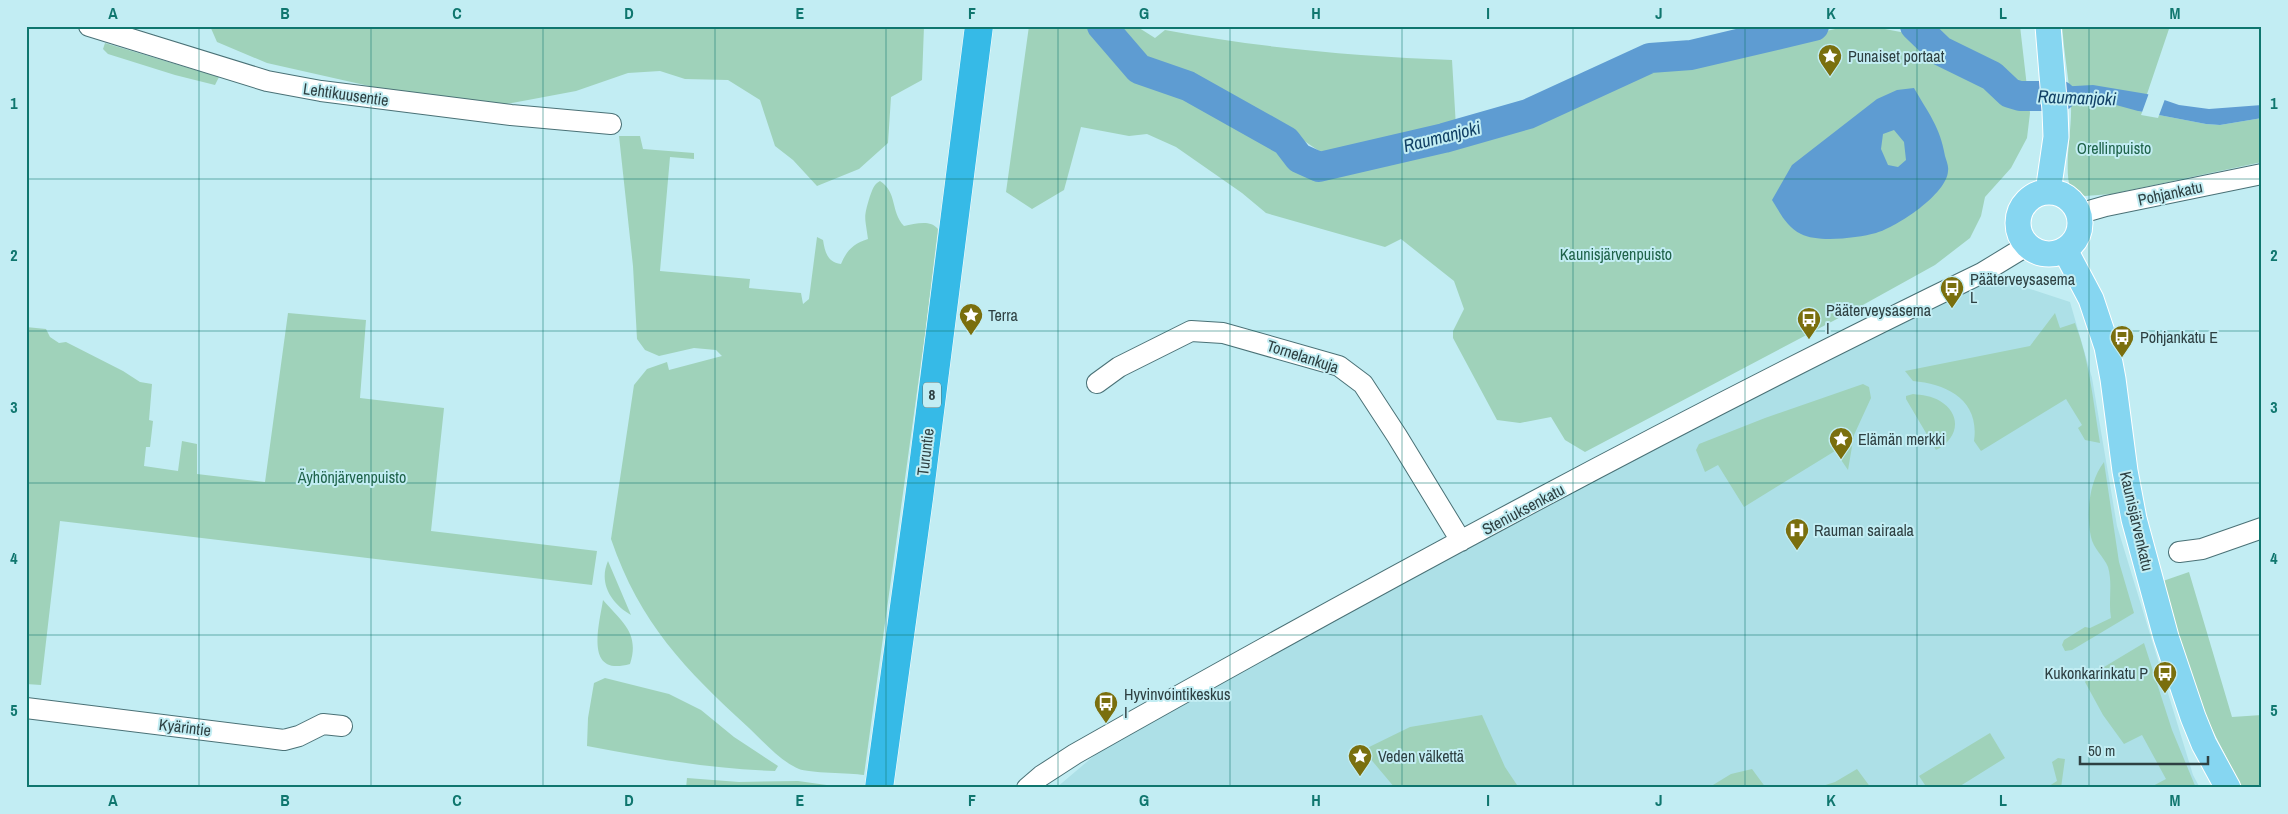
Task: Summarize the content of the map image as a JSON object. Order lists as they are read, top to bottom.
{
  "streets": {
    "highway": ["8", "Turuntie"],
    "main road": ["Kaunisjärvenkatu"],
    "street": [
      "Lehtikuusentie",
      "Pohjankatu",
      "Tornelankuja",
      "Steniuksenkatu",
      "Kyärintie"
    ]
  },
  "crossings": [
    ["Pohjankatu", "Steniuksenkatu"],
    ["Pohjankatu", "Kaunisjärvenkatu"],
    ["Tornelankuja", "Steniuksenkatu"],
    ["Steniuksenkatu", "Kaunisjärvenkatu"]
  ],
  "water": ["Raumanjoki"],
  "parks": ["Orellinpuisto", "Kaunisjärvenpuisto", "Äyhönjärvenpuisto"],
  "places": {
    "place": [
      "Punaiset portaat",
      "Terra",
      "Elämän merkki",
      "Veden välkettä"
    ],
    "bus stop": [
      "Pääterveysasema L",
      "Pääterveysasema I",
      "Pohjankatu E",
      "Kukonkarinkatu P",
      "Hyvinvointikeskus I"
    ],
    "hospital": ["Rauman sairaala"]
  },
  "scale_bar": "50 m",
  "grid": {
    "columns": [
      "A",
      "B",
      "C",
      "D",
      "E",
      "F",
      "G",
      "H",
      "I",
      "J",
      "K",
      "L",
      "M"
    ],
    "rows": [
      "1",
      "2",
      "3",
      "4",
      "5"
    ]
  }
}
